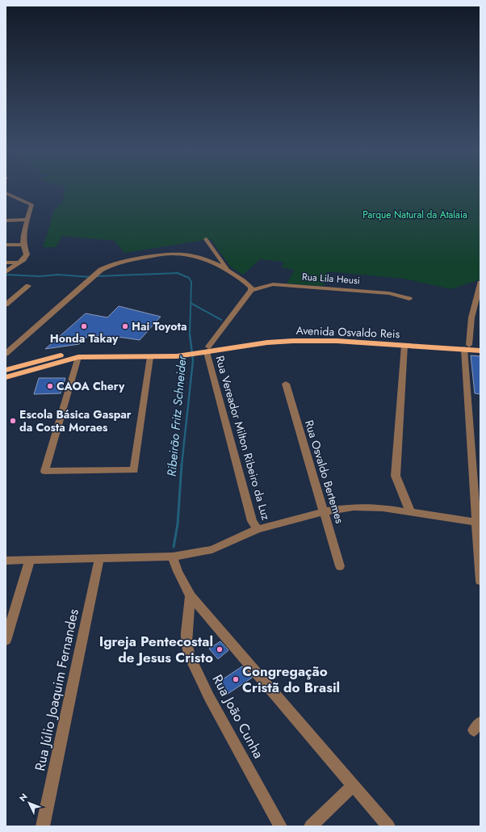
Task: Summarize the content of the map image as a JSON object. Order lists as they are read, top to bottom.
{
  "streets": {
    "main road": ["Avenida Osvaldo Reis"],
    "street": [
      "Rua Lila Heusi",
      "Rua Vereador Milton Ribeiro da Luz",
      "Rua Osvaldo Bertemes",
      "Rua Júlio Joaquim Fernandes",
      "Rua João Cunha"
    ]
  },
  "crossings": [
    ["Avenida Osvaldo Reis", "Rua Vereador Milton Ribeiro da Luz"]
  ],
  "water": ["Ribeirão Fritz Schneider"],
  "parks": ["Parque Natural da Atalaia"],
  "places": [
    "Honda Takay",
    "Hai Toyota",
    "CAOA Chery",
    "Escola Básica Gaspar da Costa Moraes",
    "Igreja Pentecostal de Jesus Cristo",
    "Congregação Cristã do Brasil"
  ],
  "north": "top left"
}
